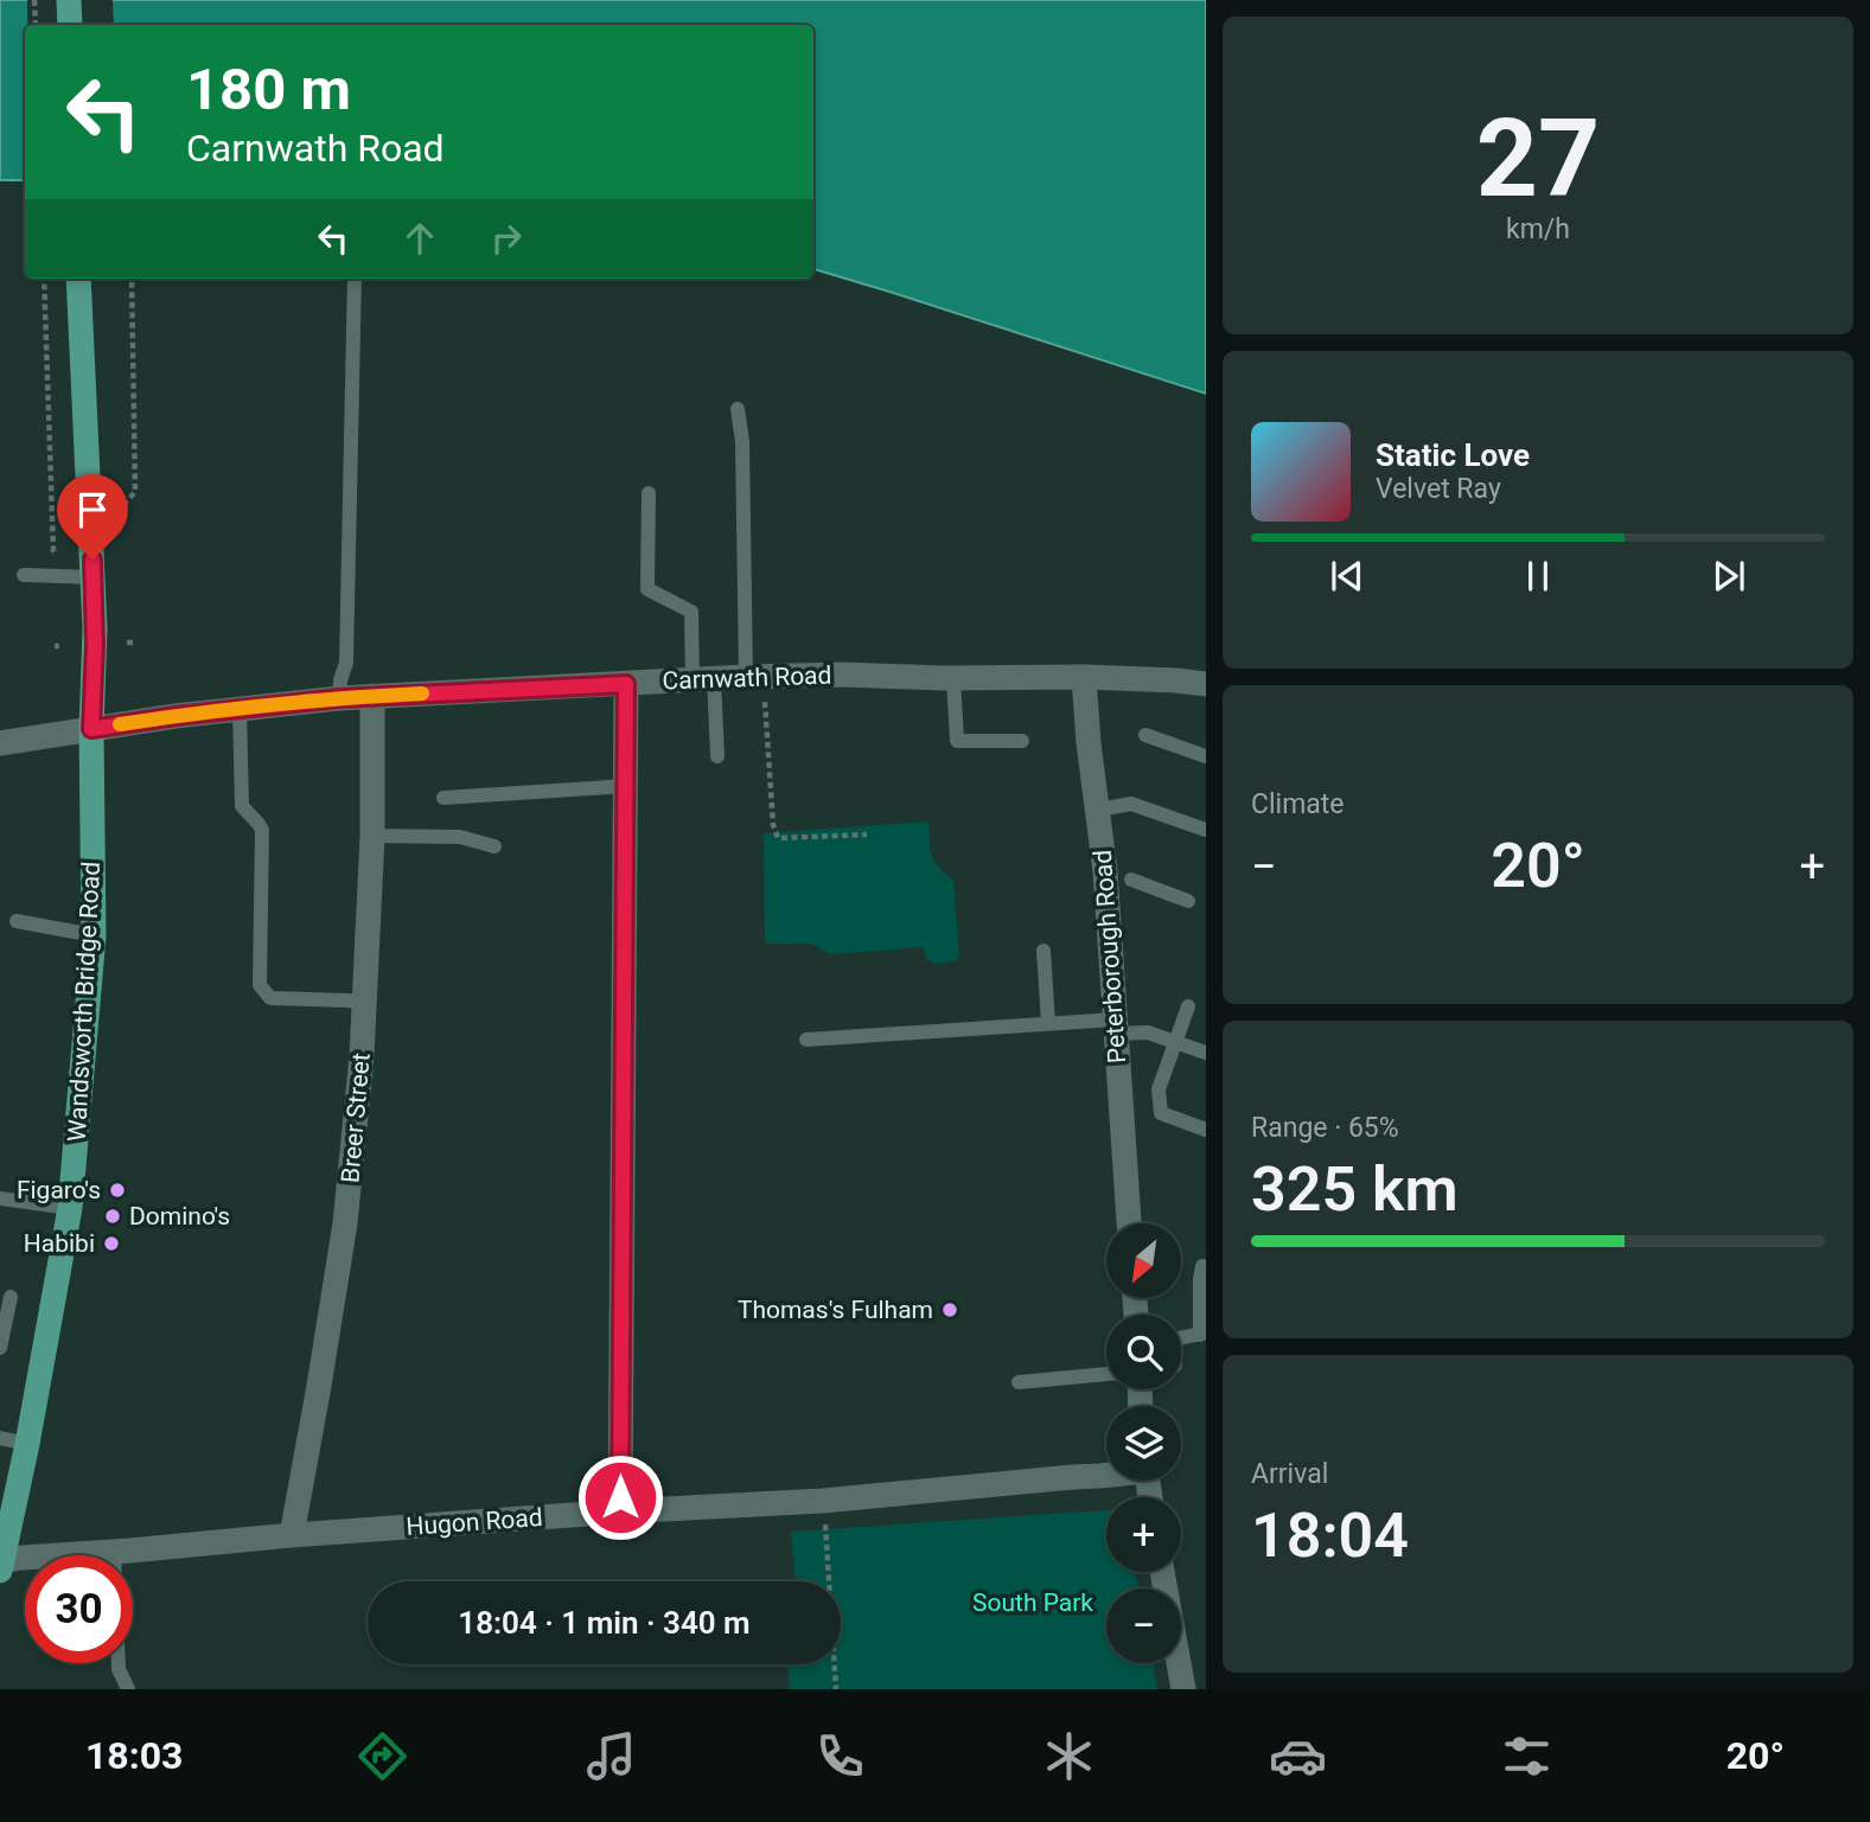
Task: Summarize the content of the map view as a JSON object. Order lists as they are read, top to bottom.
{
  "streets": {
    "main road": ["Wandsworth Bridge Road"],
    "street": [
      "Carnwath Road",
      "Peterborough Road",
      "Breer Street",
      "Hugon Road"
    ]
  },
  "crossings": [
    ["Carnwath Road", "Peterborough Road"],
    ["Carnwath Road", "Wandsworth Bridge Road"],
    ["Carnwath Road", "Breer Street"],
    ["Wandsworth Bridge Road", "Hugon Road"],
    ["Breer Street", "Hugon Road"]
  ],
  "parks": ["South Park"],
  "places": [
    "Figaro's",
    "Domino's",
    "Habibi",
    "Thomas's Fulham"
  ],
  "north": "bottom left",
  "page": {
    "tile": [
      ["27", "km/h"],
      "Climate",
      ["Range · 65%", "325 km"],
      ["Arrival", "18:04"]
    ],
    "turn": ["180 m", "Carnwath Road"],
    "song": ["Static Love", "Velvet Ray"],
    "heat": ["−", "20°", "+"],
    "map_buttons": ["+", "−"],
    "limit": "30",
    "trip": "18:04 · 1 min · 340 m",
    "tabs": ["18:03", "20°"]
  }
}
